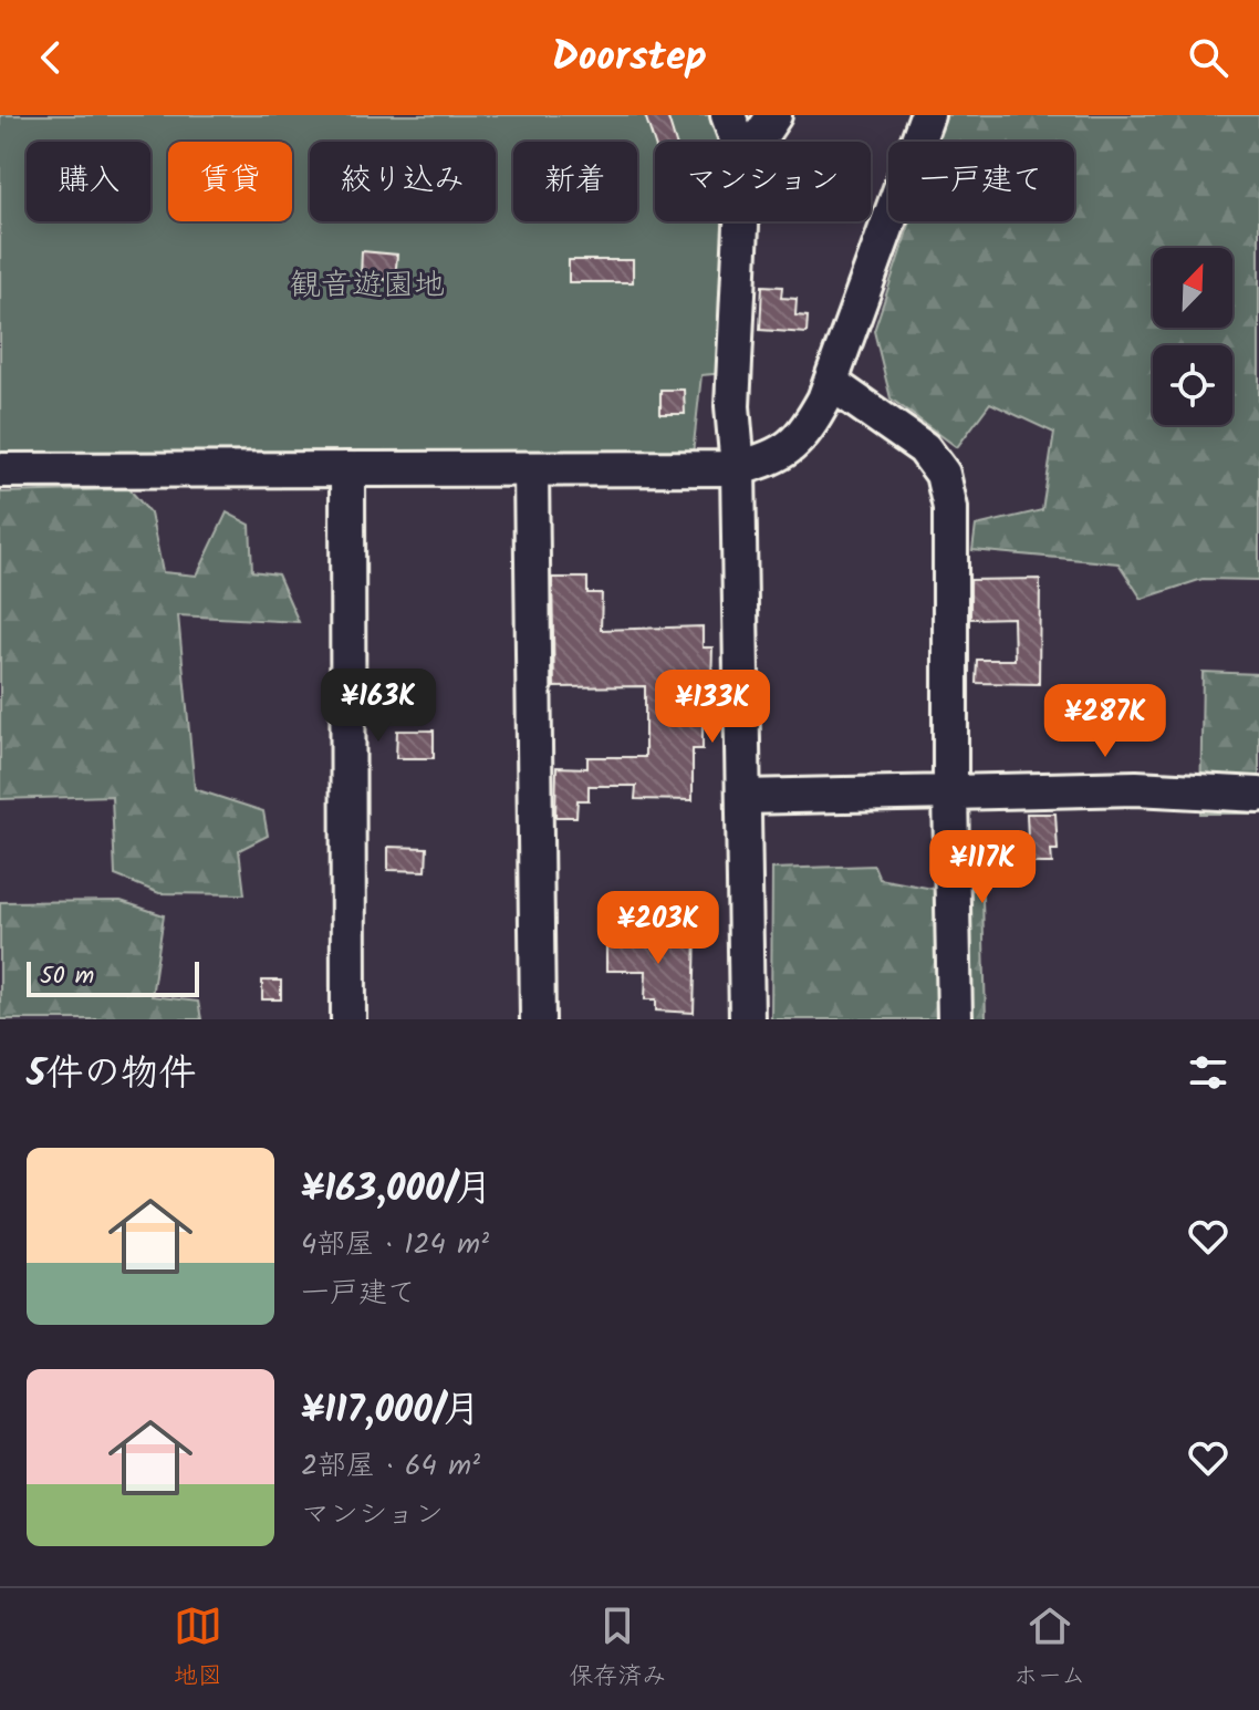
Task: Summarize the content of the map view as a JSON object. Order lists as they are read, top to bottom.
{
  "parks": ["観音遊園地"],
  "scale_bar": "50 m",
  "north": "top right",
  "page": {
    "header": "Doorstep",
    "chip": [
      "購入",
      "賃貸",
      "絞り込み",
      "新着",
      "マンション",
      "一戸建て"
    ],
    "price": [
      "¥163K",
      "¥133K",
      "¥287K",
      "¥117K",
      "¥203K"
    ],
    "scale": "50 m",
    "heading": "5件の物件",
    "list": [
      {
        "name": "¥163,000/月",
        "note": "4部屋 · 124 m² · 一戸建て"
      },
      {
        "name": "¥117,000/月",
        "note": "2部屋 · 64 m² · マンション"
      }
    ],
    "tabs": ["地図", "保存済み", "ホーム"]
  }
}
